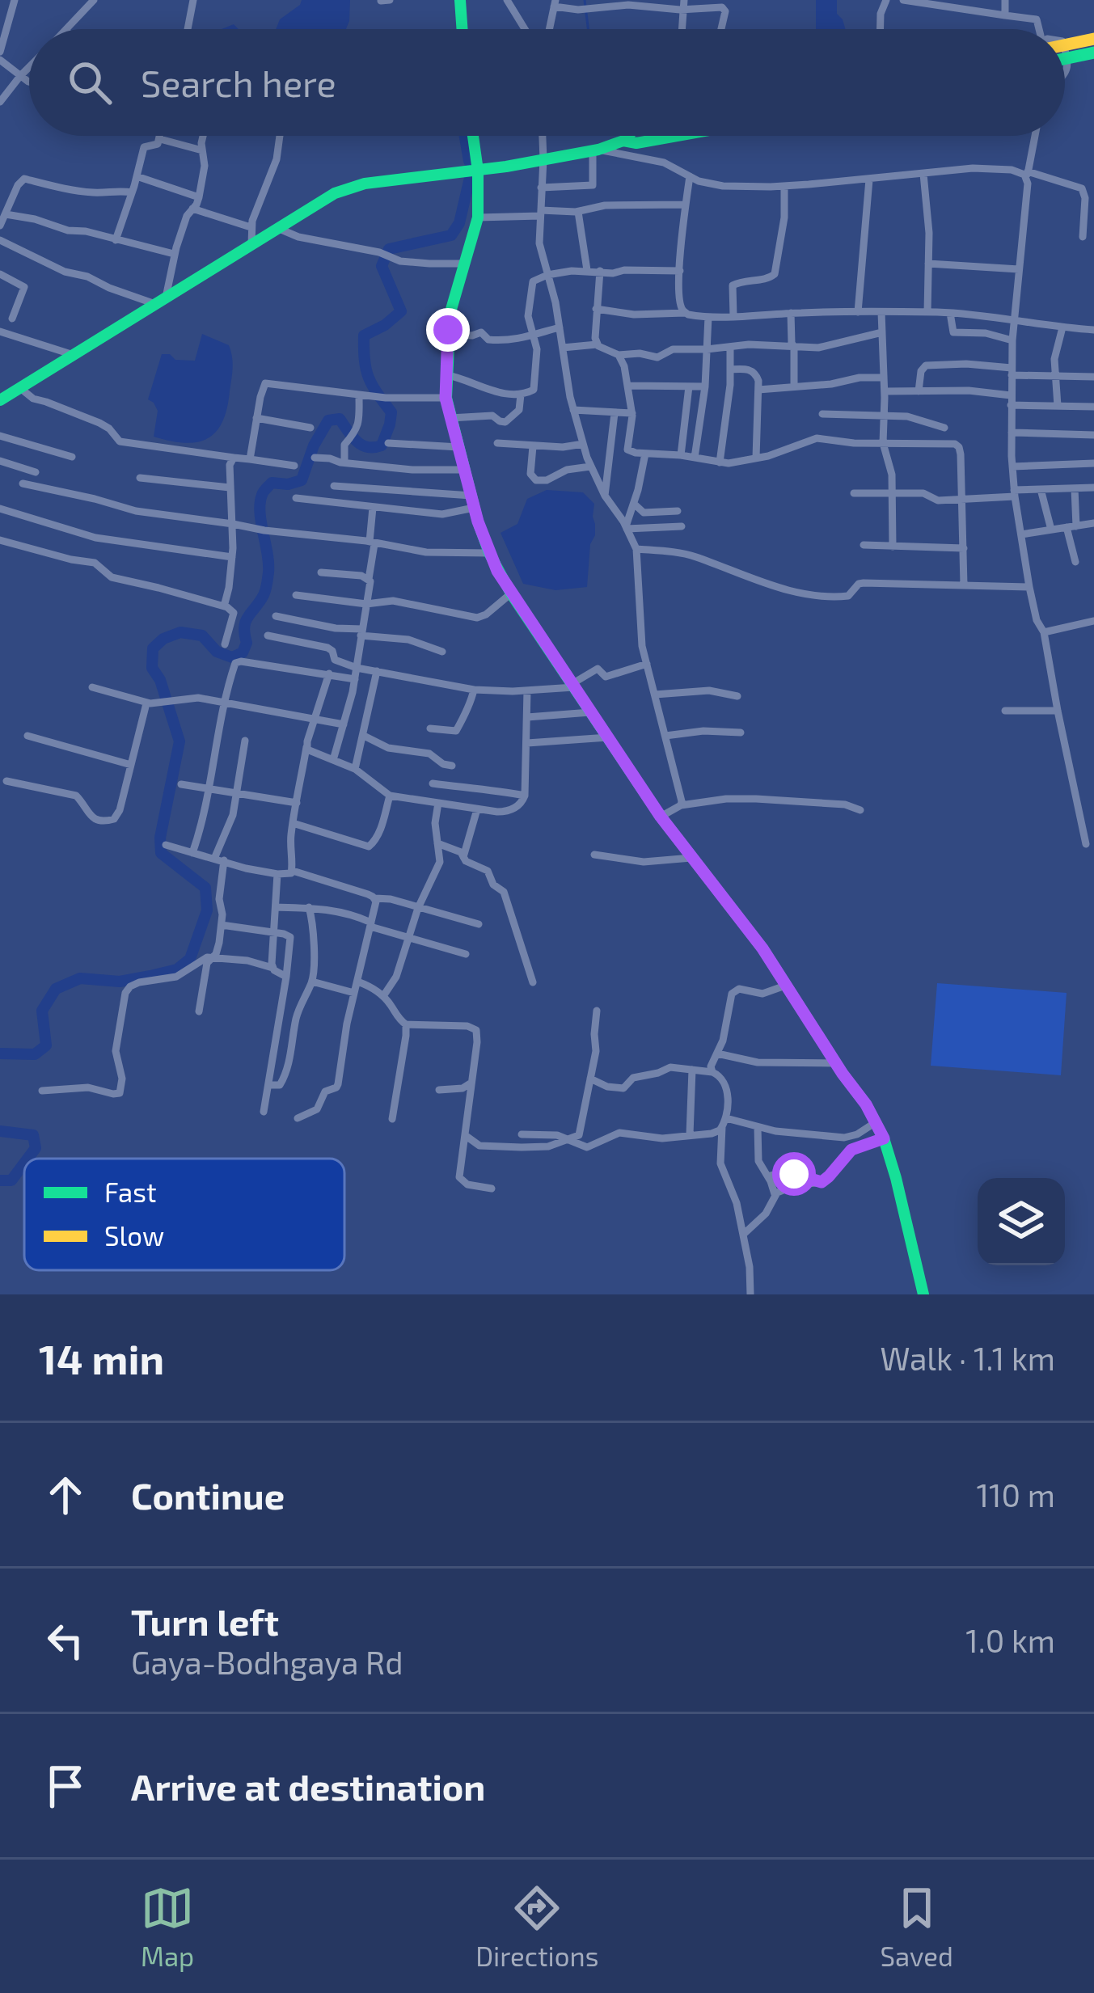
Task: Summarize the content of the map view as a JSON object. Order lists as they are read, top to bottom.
{
  "legend": ["Fast", "Slow"],
  "page": {
    "search": "Search here",
    "heading": ["14 min", "Walk · 1.1 km"],
    "list": [
      ["Continue", "110 m"],
      ["Turn left", "Gaya-Bodhgaya Rd", "1.0 km"],
      "Arrive at destination"
    ],
    "nav": ["Map", "Directions", "Saved"]
  }
}
